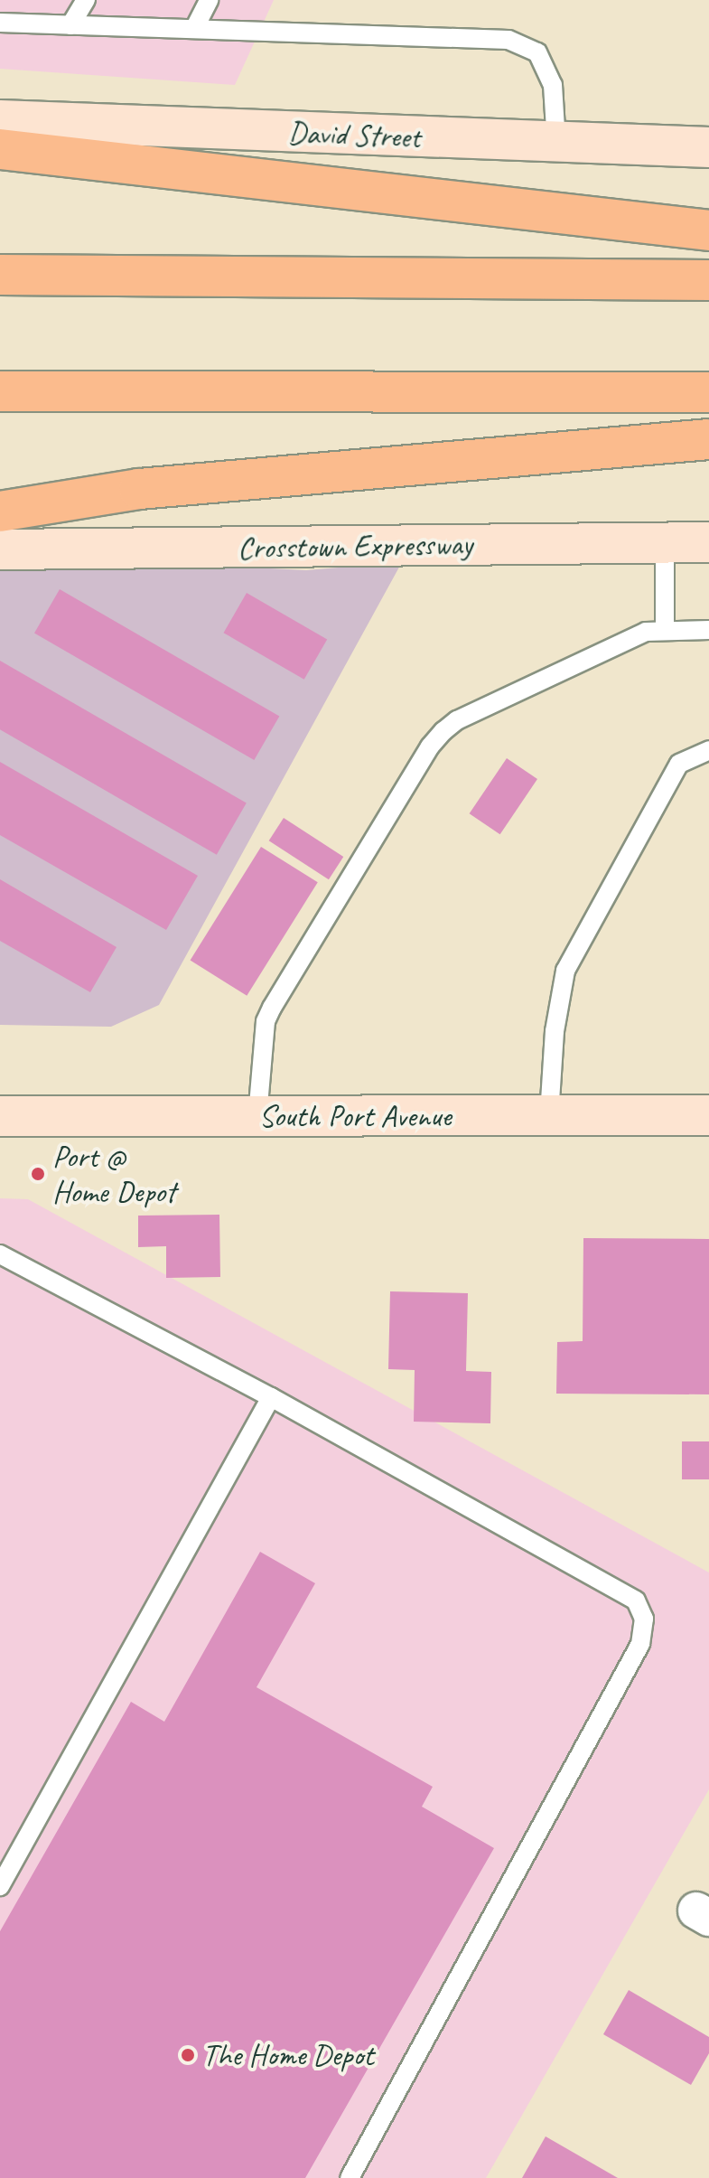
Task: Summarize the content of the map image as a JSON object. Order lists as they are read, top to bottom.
{
  "streets": {
    "main road": ["David Street", "Crosstown Expressway", "South Port Avenue"]
  },
  "places": ["Port @ Home Depot", "The Home Depot"]
}
